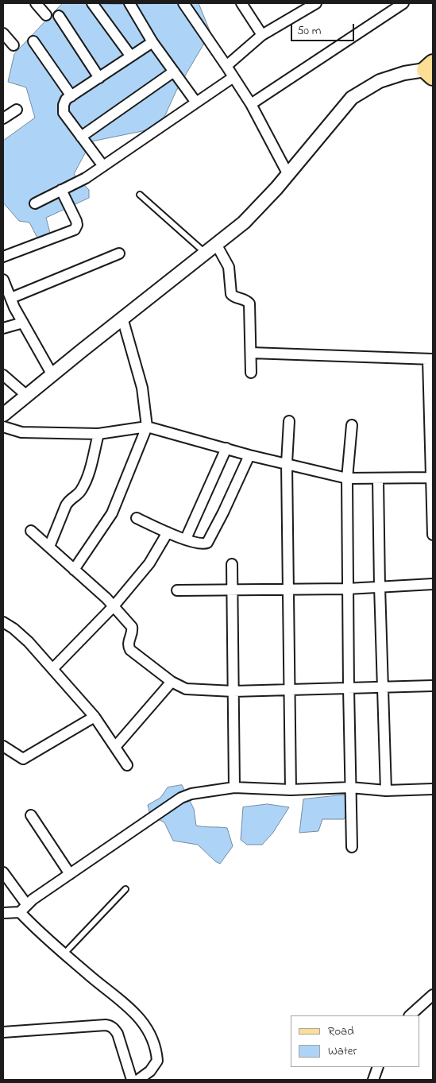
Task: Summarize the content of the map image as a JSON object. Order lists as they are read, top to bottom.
{
  "legend": ["Road", "Water"],
  "scale_bar": "50 m"
}
